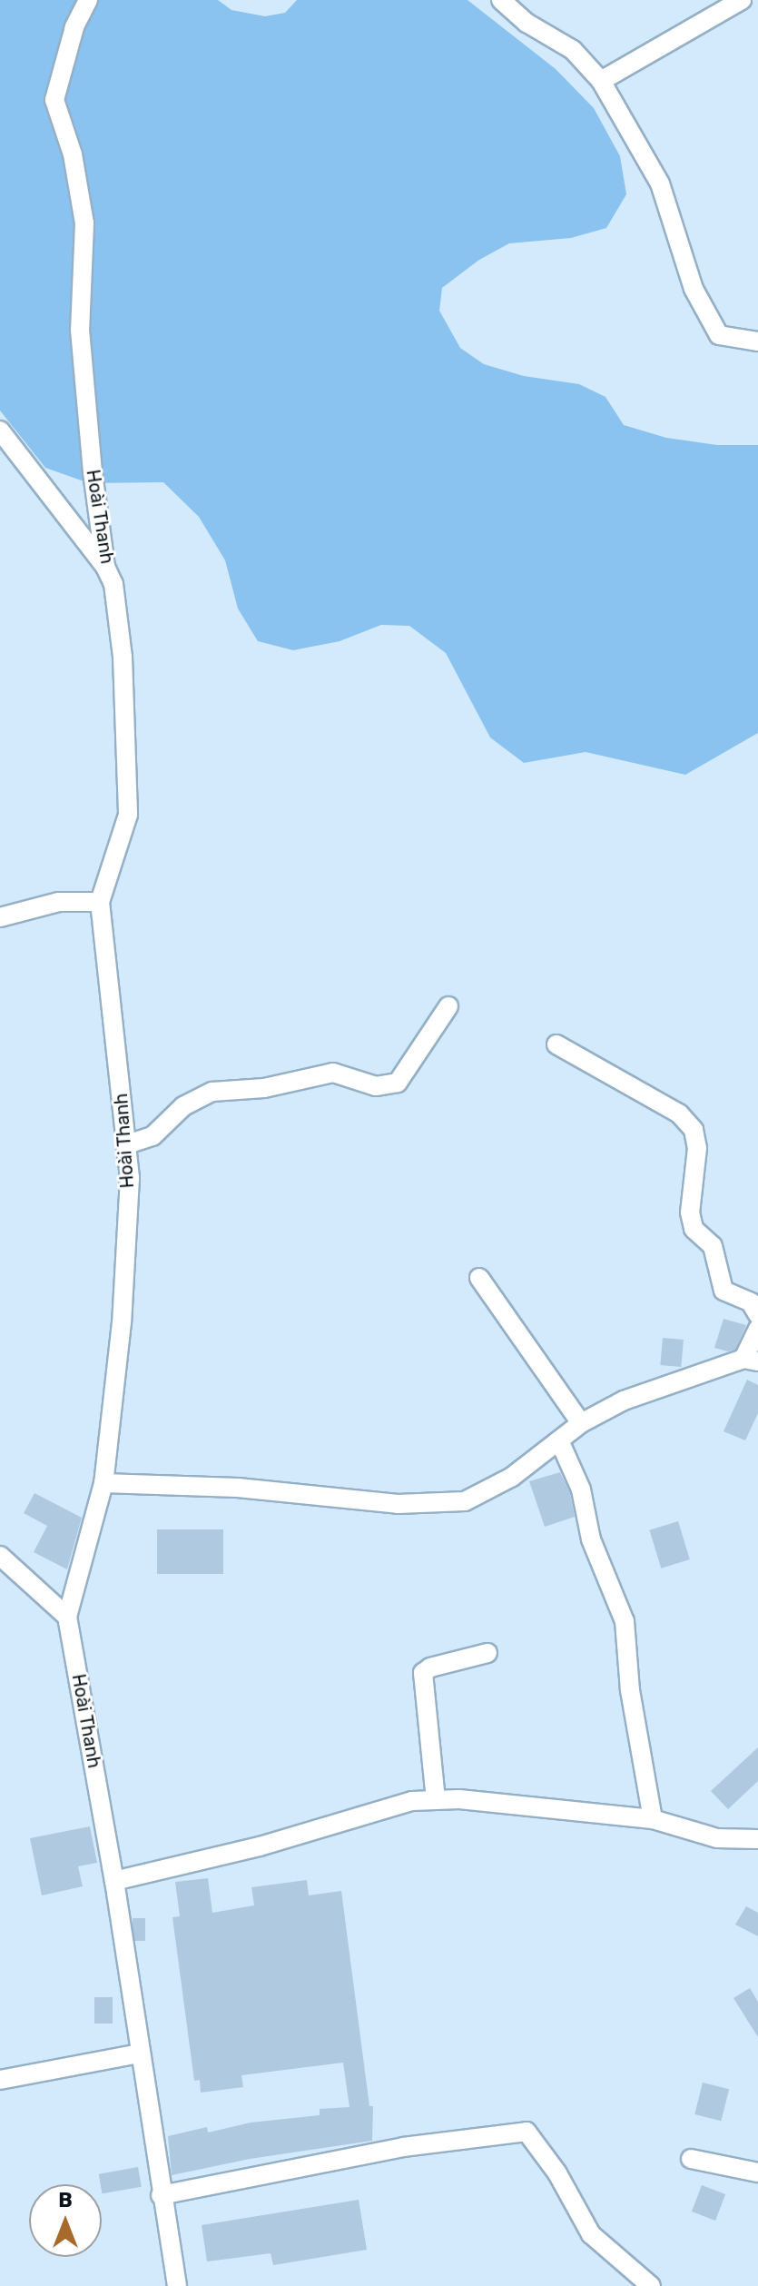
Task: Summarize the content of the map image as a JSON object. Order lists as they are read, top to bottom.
{
  "streets": {
    "street": ["Hoài Thanh"]
  },
  "north": "top"
}
